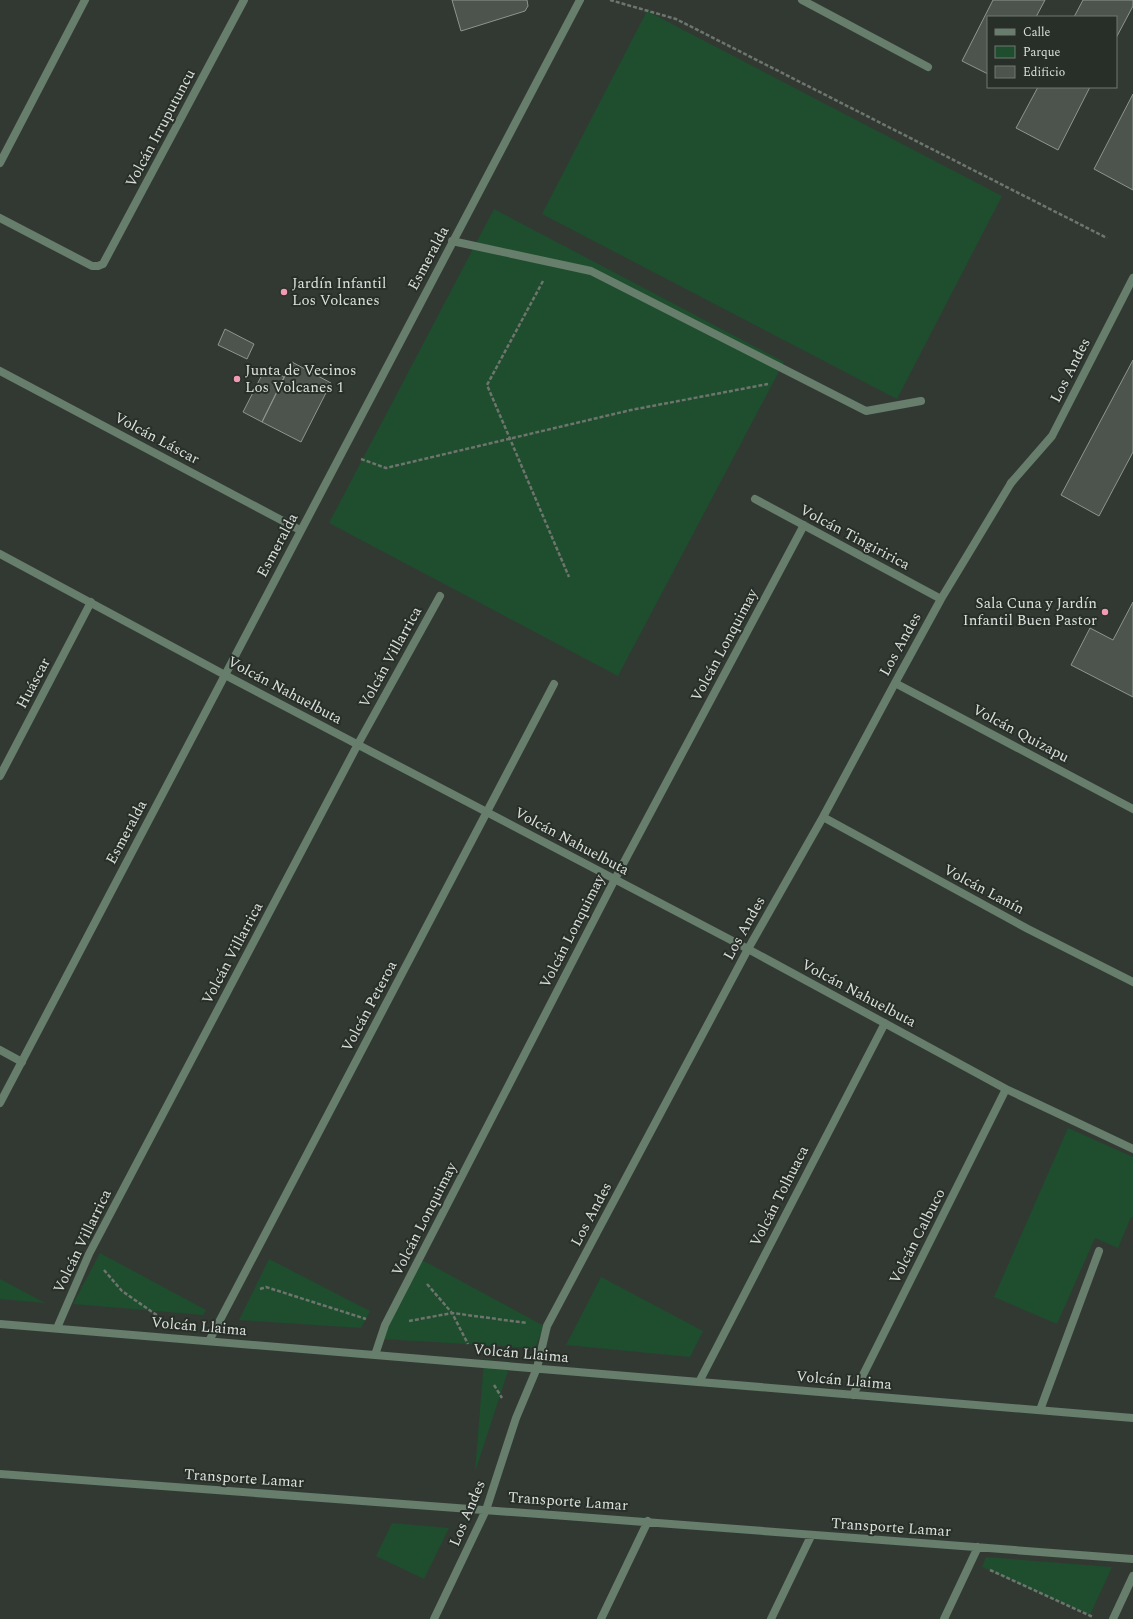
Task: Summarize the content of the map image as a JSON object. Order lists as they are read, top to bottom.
{
  "streets": {
    "street": [
      "Volcán Irruputuncu",
      "Esmeralda",
      "Los Andes",
      "Volcán Láscar",
      "Volcán Tingiririca",
      "Volcán Lonquimay",
      "Volcán Villarrica",
      "Huáscar",
      "Volcán Nahuelbuta",
      "Volcán Quizapu",
      "Volcán Lanín",
      "Volcán Peteroa",
      "Volcán Tolhuaca",
      "Volcán Calbuco",
      "Volcán Llaima",
      "Transporte Lamar"
    ]
  },
  "crossings": [
    ["Esmeralda", "Volcán Láscar"],
    ["Esmeralda", "Volcán Nahuelbuta"],
    ["Los Andes", "Volcán Tingiririca"],
    ["Los Andes", "Volcán Nahuelbuta"],
    ["Los Andes", "Volcán Quizapu"],
    ["Los Andes", "Volcán Lanín"],
    ["Los Andes", "Volcán Llaima"],
    ["Los Andes", "Transporte Lamar"],
    ["Volcán Tingiririca", "Volcán Lonquimay"],
    ["Volcán Lonquimay", "Volcán Nahuelbuta"],
    ["Volcán Lonquimay", "Volcán Llaima"],
    ["Volcán Villarrica", "Volcán Nahuelbuta"],
    ["Volcán Villarrica", "Volcán Llaima"],
    ["Huáscar", "Volcán Nahuelbuta"],
    ["Volcán Nahuelbuta", "Volcán Peteroa"],
    ["Volcán Nahuelbuta", "Volcán Tolhuaca"],
    ["Volcán Nahuelbuta", "Volcán Calbuco"],
    ["Volcán Peteroa", "Volcán Llaima"],
    ["Volcán Tolhuaca", "Volcán Llaima"],
    ["Volcán Calbuco", "Volcán Llaima"]
  ],
  "places": ["Jardín Infantil Los Volcanes", "Junta de Vecinos Los Volcanes 1", "Sala Cuna y Jardín Infantil Buen Pastor"],
  "legend": ["Calle", "Parque", "Edificio"]
}
